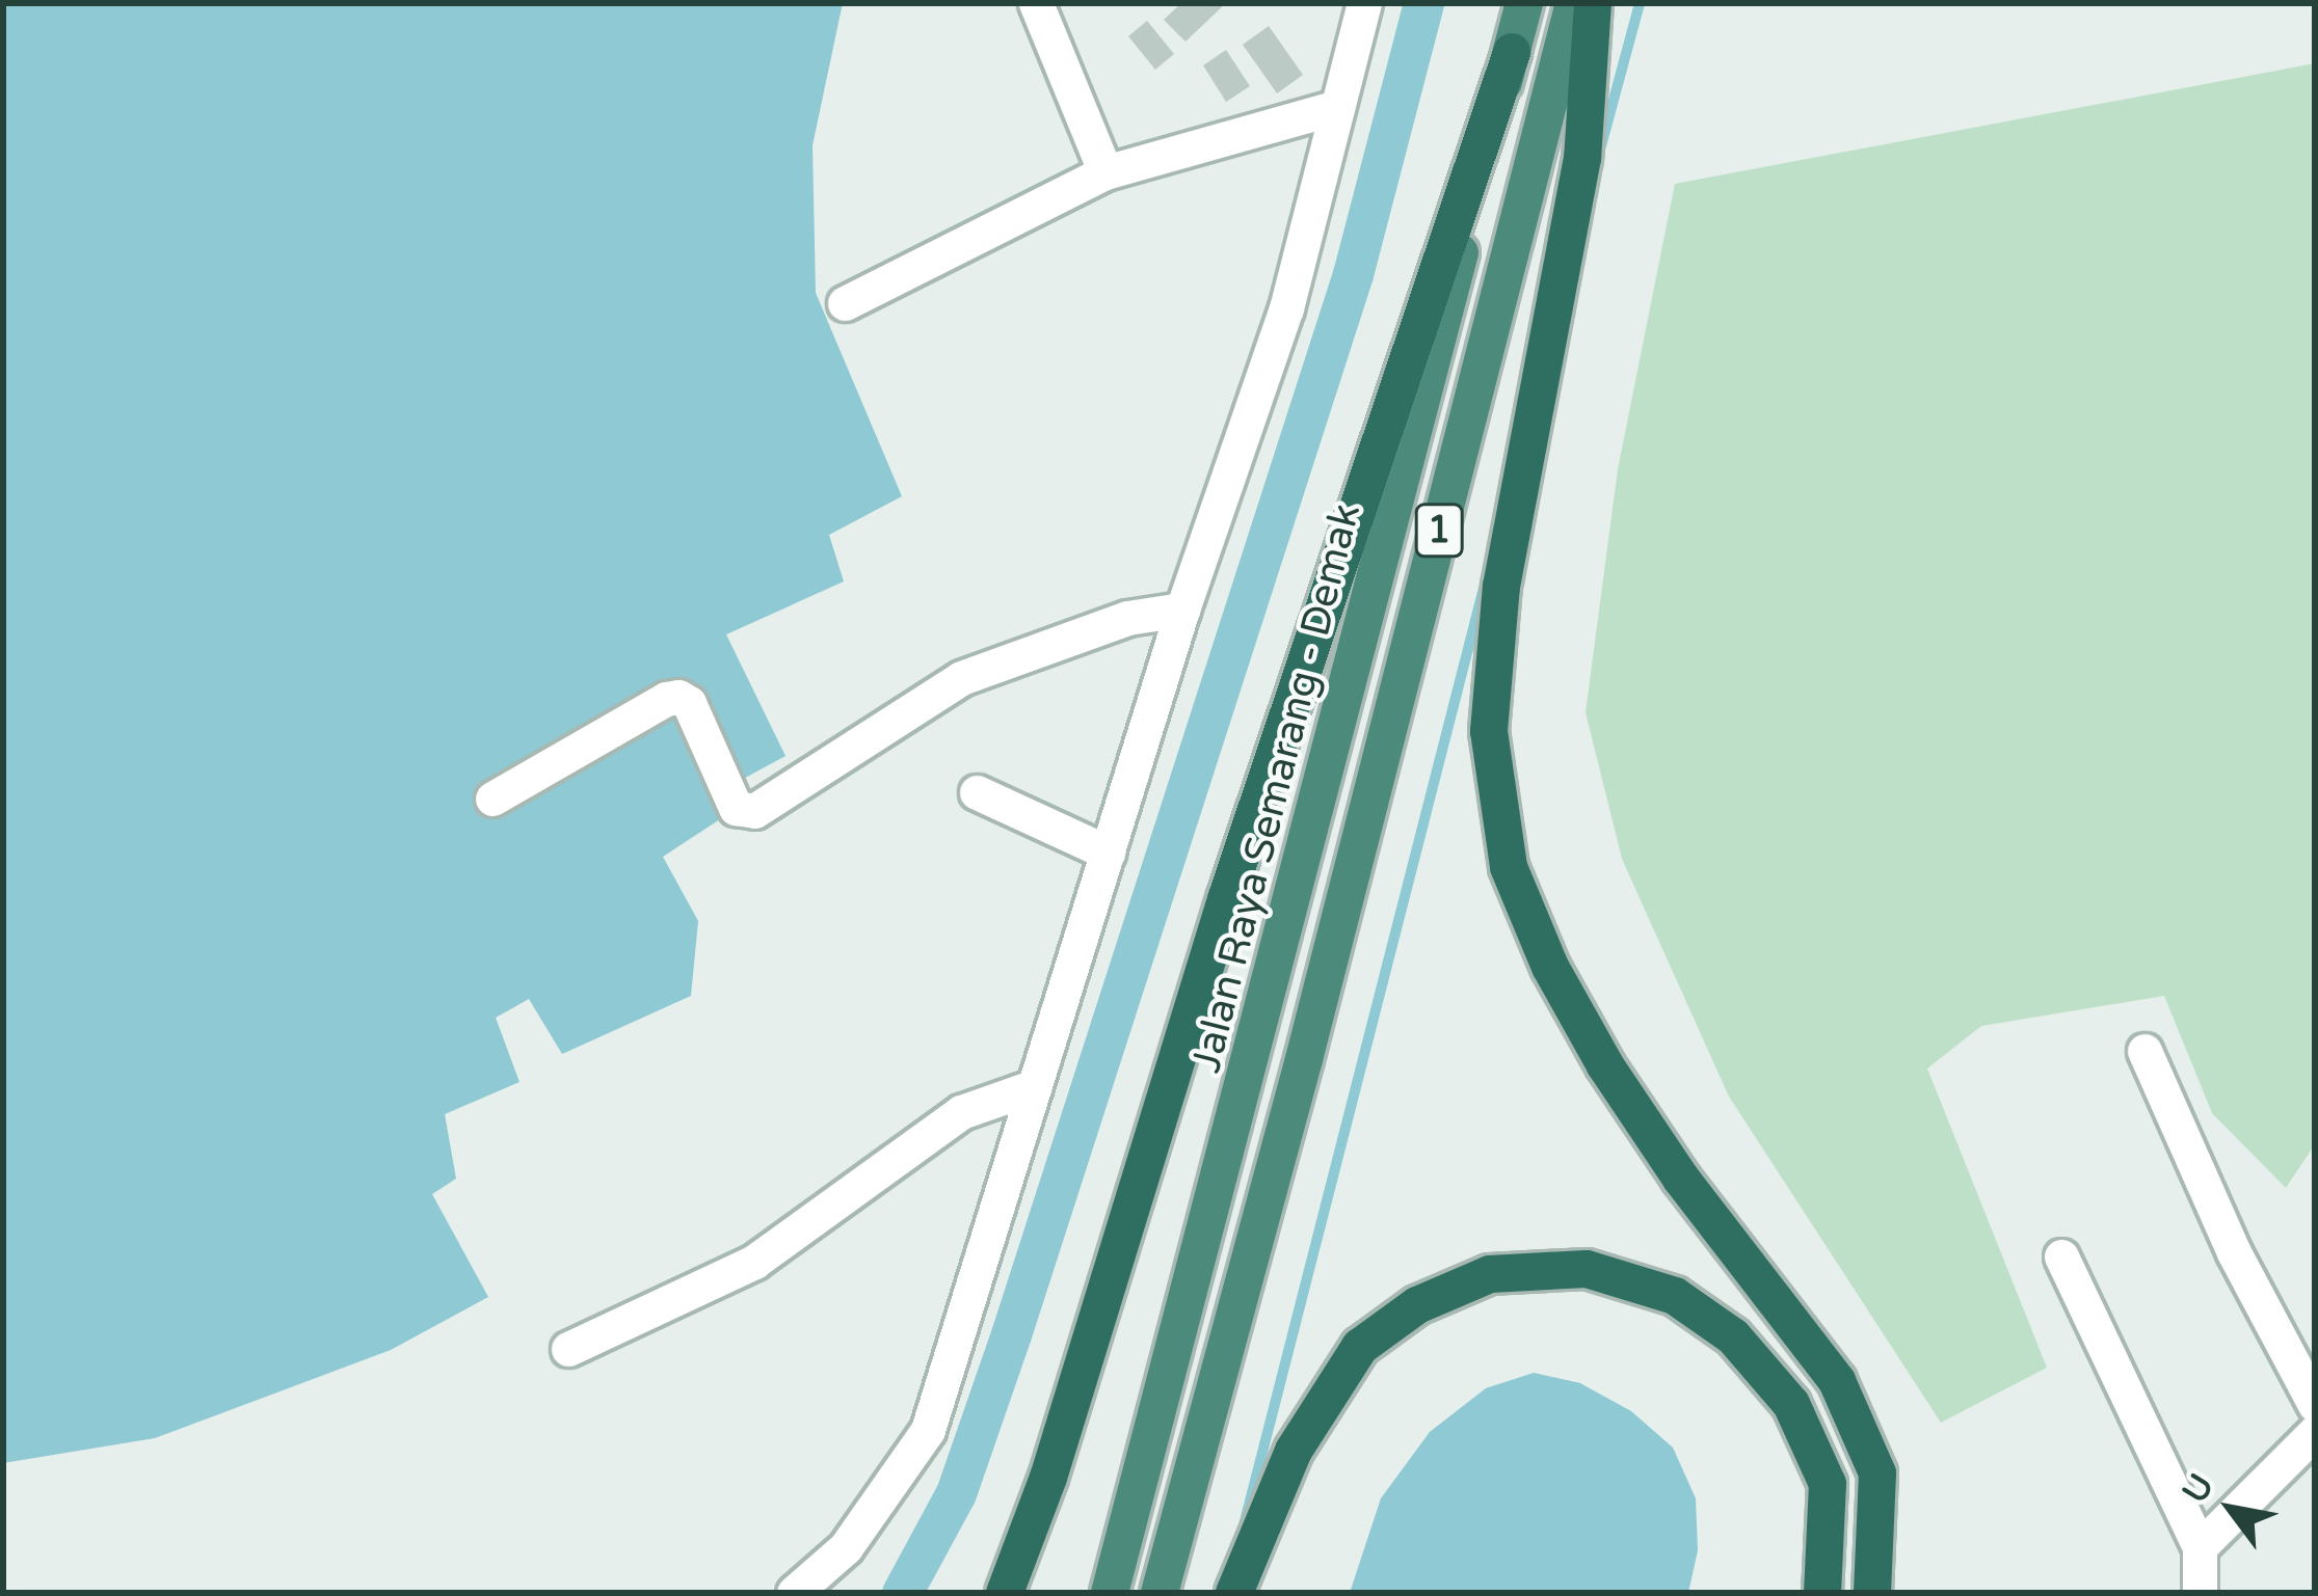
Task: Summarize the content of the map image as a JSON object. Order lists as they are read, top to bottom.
{
  "streets": {
    "highway": ["1", "Jalan Raya Semarang - Demak"]
  },
  "north": "top left"
}
